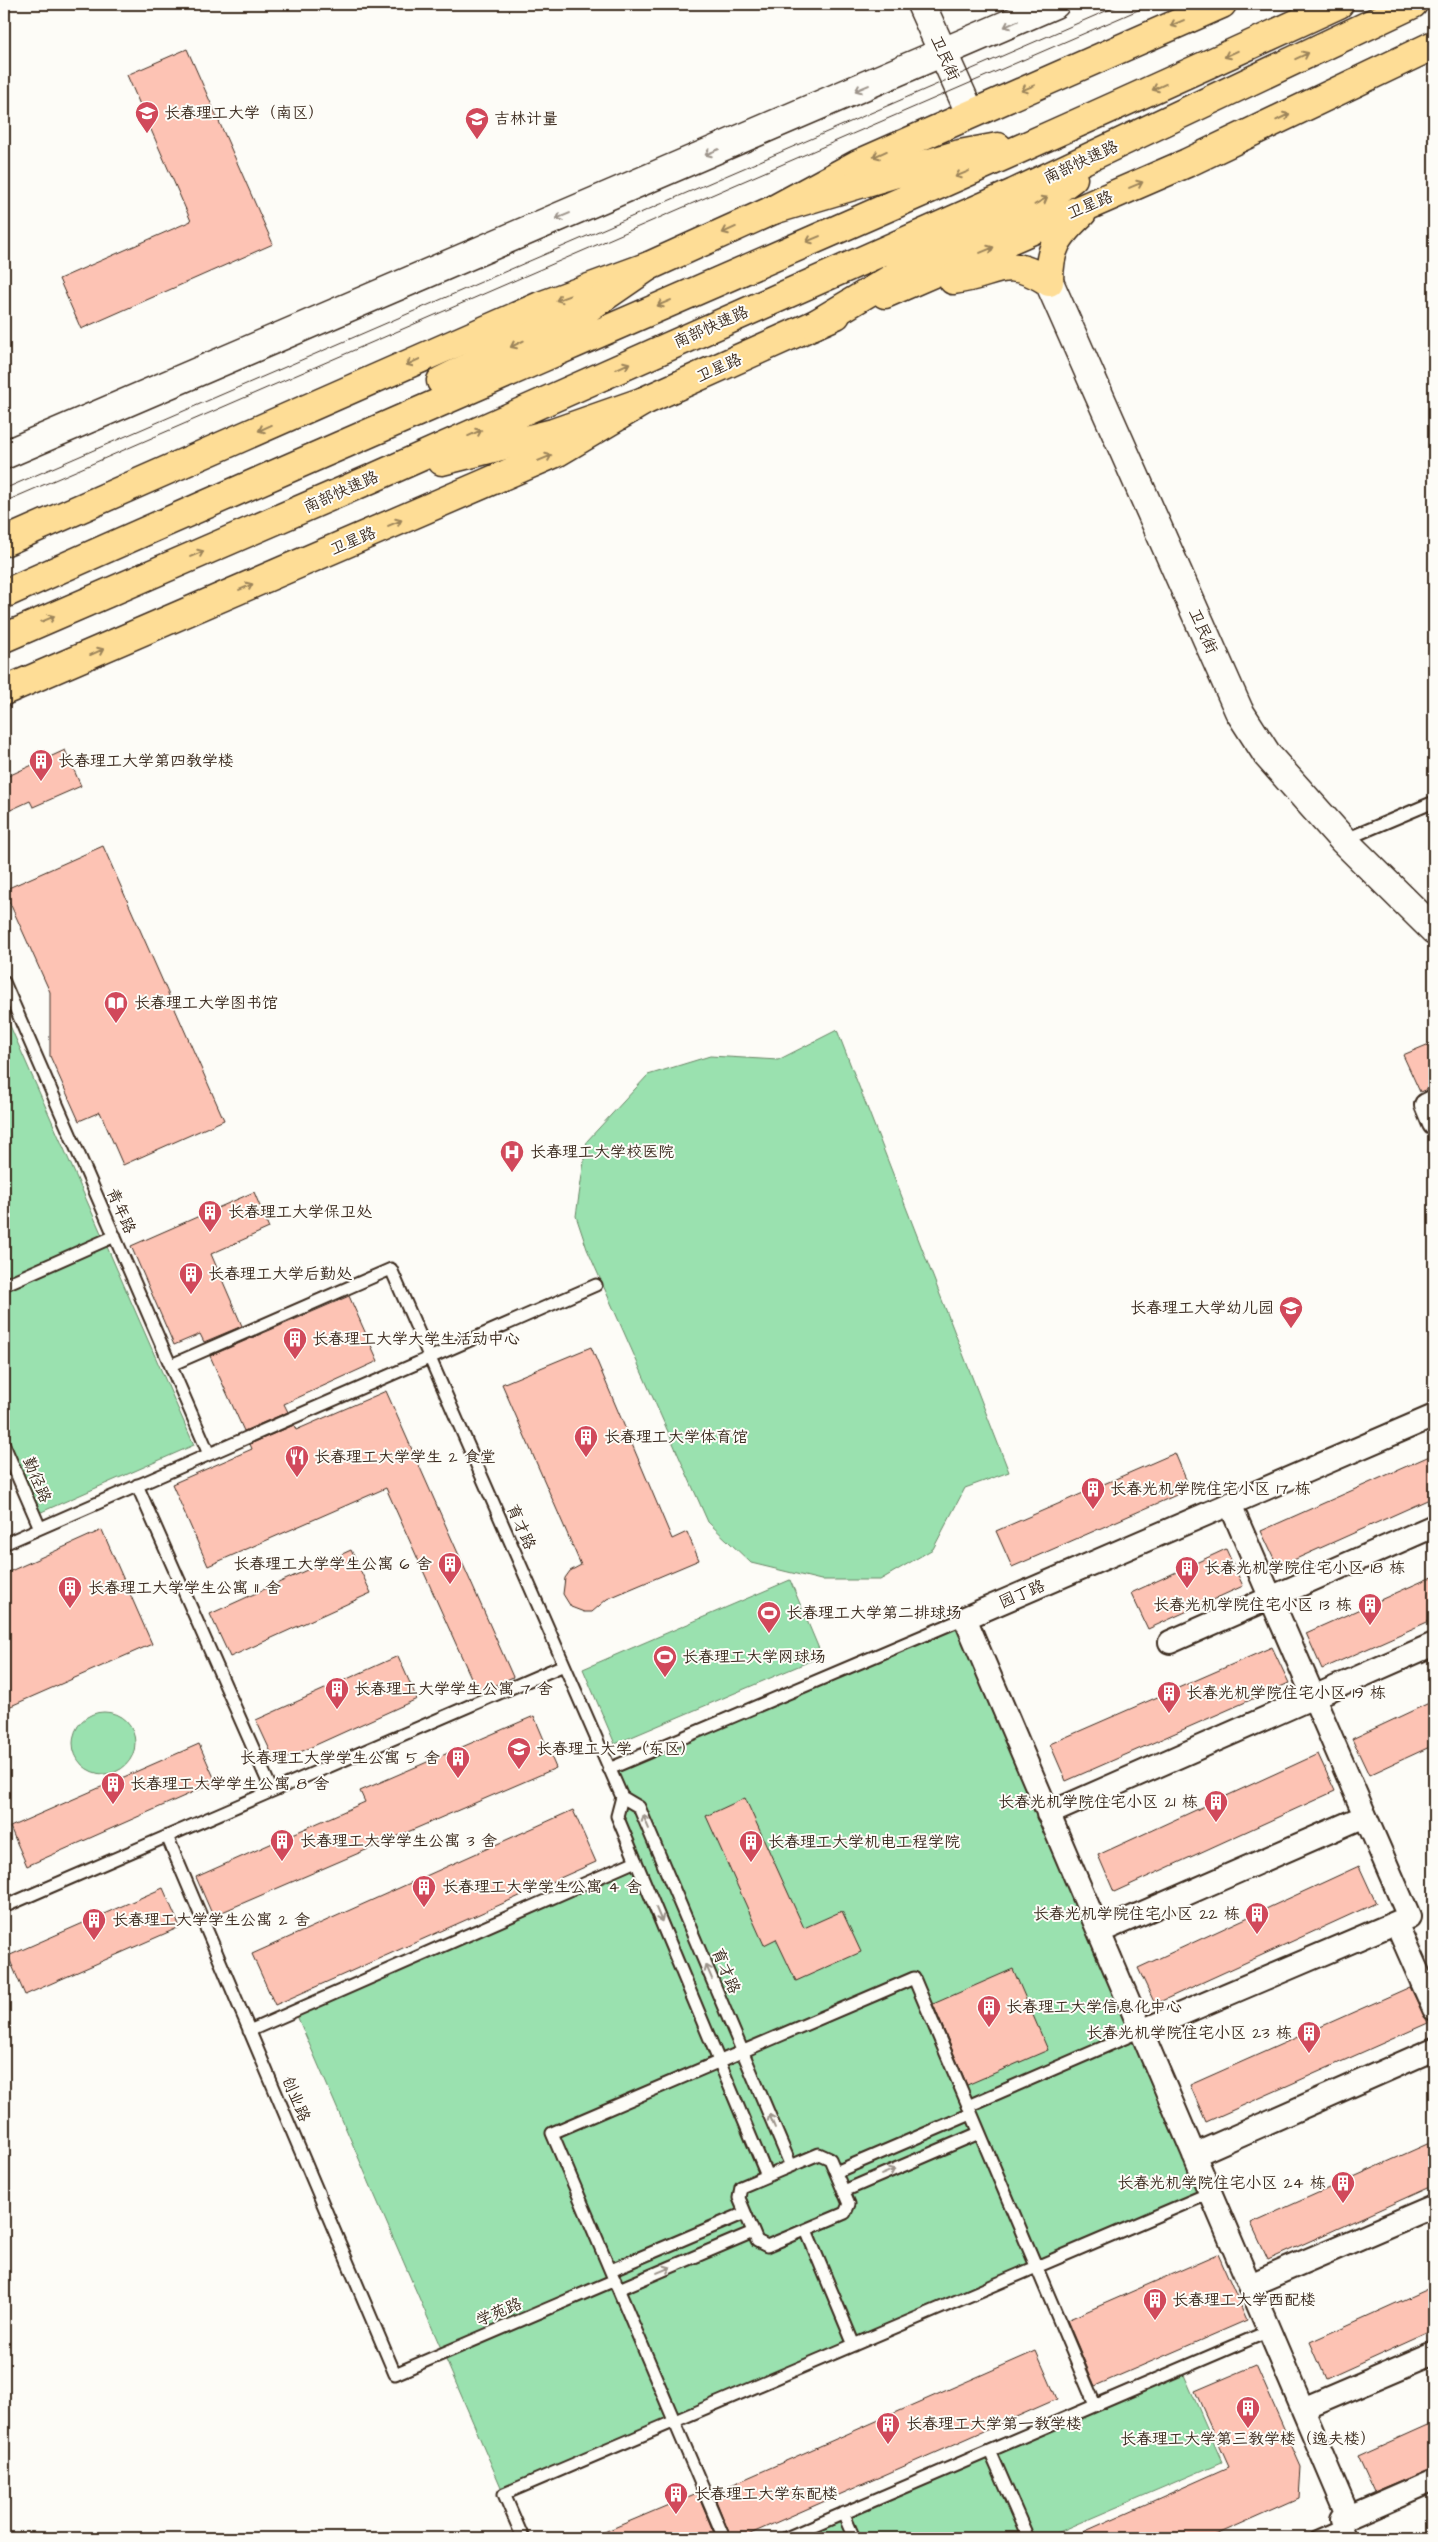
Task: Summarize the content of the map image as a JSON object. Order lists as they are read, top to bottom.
{
  "streets": {
    "main road": ["卫民街", "南部快速路", "卫星路"],
    "street": ["园丁路"],
    "lane": [
      "青年路",
      "勤径路",
      "育才路",
      "创业路",
      "学苑路"
    ]
  },
  "crossings": [
    ["青年路", "育才路"],
    ["育才路", "园丁路"],
    ["创业路", "学苑路"]
  ],
  "places": {
    "school or university": [
      "长春理工大学（南区）",
      "吉林计量",
      "长春理工大学幼儿园",
      "长春理工大学（东区）"
    ],
    "building": [
      "长春理工大学第四教学楼",
      "长春理工大学保卫处",
      "长春理工大学后勤处",
      "长春理工大学大学生活动中心",
      "长春理工大学体育馆",
      "长春光机学院住宅小区 17 栋",
      "长春理工大学学生公寓 6 舍",
      "长春光机学院住宅小区 18 栋",
      "长春理工大学学生公寓 11 舍",
      "长春光机学院住宅小区 13 栋",
      "长春理工大学学生公寓 7 舍",
      "长春光机学院住宅小区 19 栋",
      "长春理工大学学生公寓 5 舍",
      "长春理工大学学生公寓 8 舍",
      "长春光机学院住宅小区 21 栋",
      "长春理工大学学生公寓 3 舍",
      "长春理工大学机电工程学院",
      "长春理工大学学生公寓 4 舍",
      "长春光机学院住宅小区 22 栋",
      "长春理工大学学生公寓 2 舍",
      "长春理工大学信息化中心",
      "长春光机学院住宅小区 23 栋",
      "长春光机学院住宅小区 24 栋",
      "长春理工大学西配楼",
      "长春理工大学第三教学楼（逸夫楼）",
      "长春理工大学第一教学楼",
      "长春理工大学东配楼"
    ],
    "library": ["长春理工大学图书馆"],
    "hospital": ["长春理工大学校医院"],
    "restaurant": ["长春理工大学学生 2 食堂"],
    "sports": ["长春理工大学第二排球场", "长春理工大学网球场"]
  }
}
